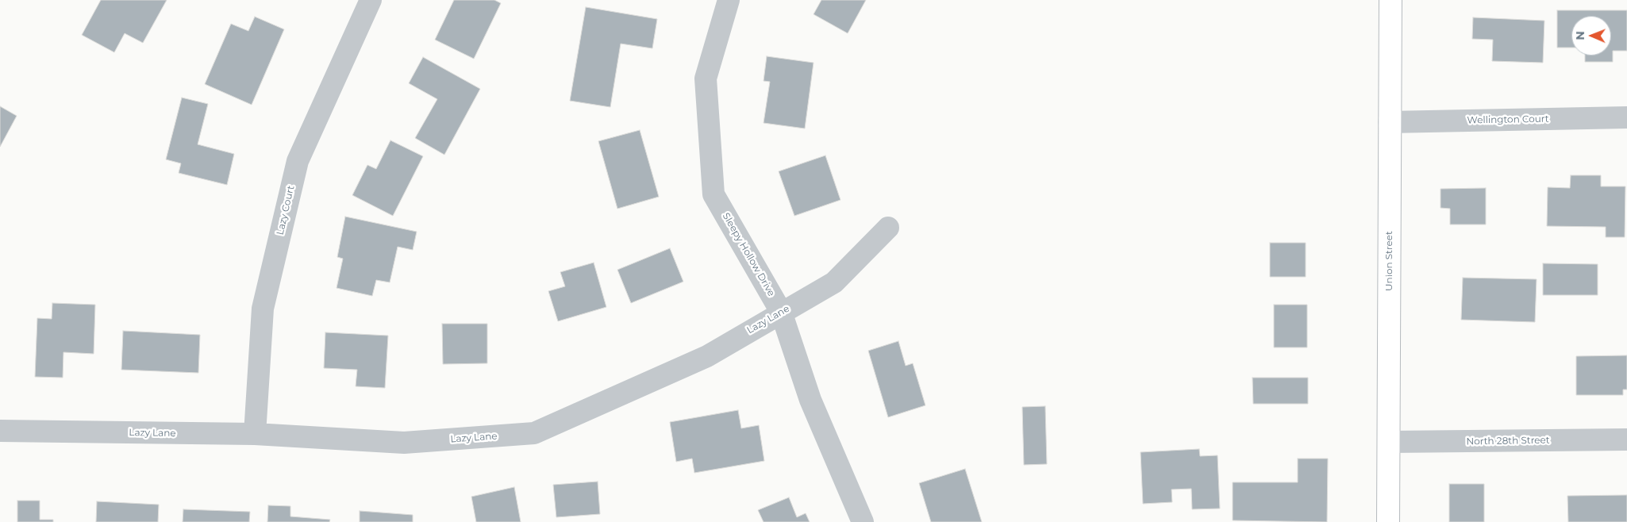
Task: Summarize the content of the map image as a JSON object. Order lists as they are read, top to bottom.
{
  "streets": {
    "main road": ["Union Street"],
    "street": [
      "Wellington Court",
      "Lazy Court",
      "Sleepy Hollow Drive",
      "Lazy Lane",
      "North 28th Street"
    ]
  },
  "crossings": [
    ["Wellington Court", "Union Street"],
    ["Lazy Court", "Lazy Lane"],
    ["Sleepy Hollow Drive", "Lazy Lane"],
    ["Union Street", "North 28th Street"]
  ],
  "north": "left"
}
